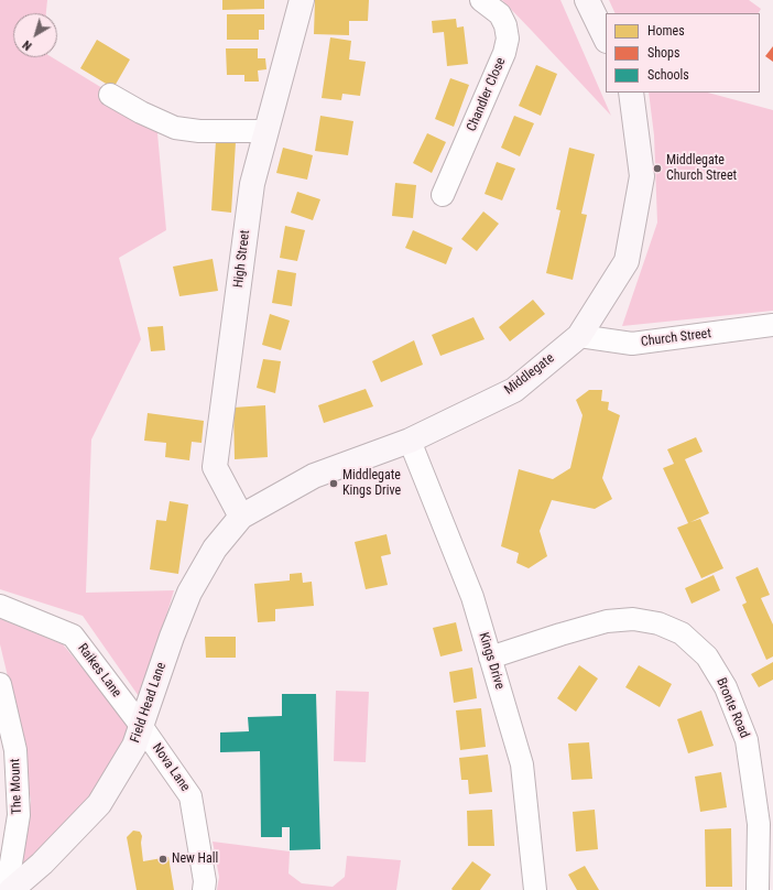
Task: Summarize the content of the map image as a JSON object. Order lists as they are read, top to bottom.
{
  "streets": {
    "main road": ["High Street", "Middlegate", "Field Head Lane"],
    "street": [
      "Chandler Close",
      "Church Street",
      "Kings Drive",
      "Raikes Lane",
      "Bronte Road",
      "Nova Lane",
      "The Mount"
    ]
  },
  "crossings": [
    ["High Street", "Middlegate"],
    ["High Street", "Field Head Lane"],
    ["Church Street", "Middlegate"],
    ["Middlegate", "Kings Drive"],
    ["Middlegate", "Field Head Lane"],
    ["Kings Drive", "Bronte Road"],
    ["Raikes Lane", "Field Head Lane"],
    ["Raikes Lane", "Nova Lane"],
    ["Field Head Lane", "Nova Lane"]
  ],
  "places": ["Middlegate Church Street", "Middlegate Kings Drive", "New Hall"],
  "legend": ["Homes", "Shops", "Schools"],
  "north": "bottom left"
}
